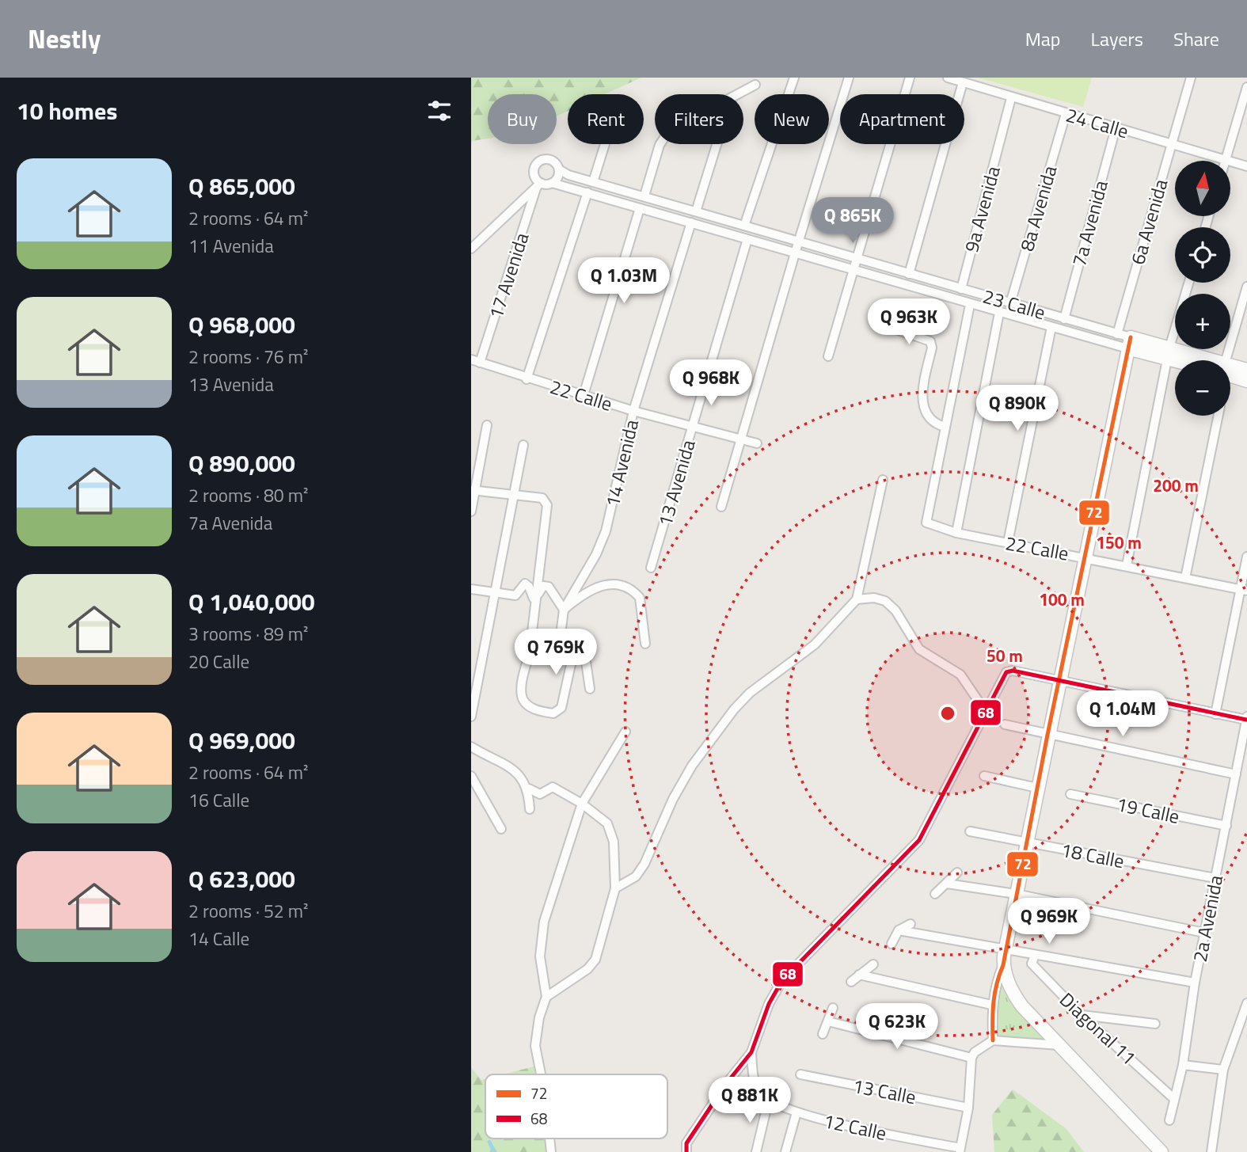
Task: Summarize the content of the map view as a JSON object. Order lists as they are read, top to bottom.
{
  "streets": {
    "main road": ["23 Calle"],
    "street": [
      "24 Calle",
      "8a Avenida",
      "9a Avenida",
      "6a Avenida",
      "7a Avenida",
      "17 Avenida",
      "22 Calle",
      "14 Avenida",
      "13 Avenida",
      "19 Calle",
      "18 Calle",
      "2a Avenida",
      "Diagonal 11",
      "13 Calle",
      "12 Calle"
    ]
  },
  "crossings": [
    ["24 Calle", "8a Avenida"],
    ["24 Calle", "9a Avenida"],
    ["24 Calle", "6a Avenida"],
    ["24 Calle", "7a Avenida"],
    ["8a Avenida", "23 Calle"],
    ["9a Avenida", "23 Calle"],
    ["6a Avenida", "23 Calle"],
    ["7a Avenida", "23 Calle"],
    ["17 Avenida", "23 Calle"],
    ["17 Avenida", "22 Calle"],
    ["23 Calle", "14 Avenida"],
    ["23 Calle", "13 Avenida"],
    ["22 Calle", "14 Avenida"],
    ["22 Calle", "13 Avenida"],
    ["19 Calle", "2a Avenida"],
    ["18 Calle", "2a Avenida"],
    ["2a Avenida", "Diagonal 11"]
  ],
  "lines": ["transit line 72", "transit line 68"],
  "legend": ["72", "68"],
  "north": "top",
  "page": {
    "header": "Nestly",
    "nav": ["Map", "Layers", "Share"],
    "heading": "10 homes",
    "chip": [
      "Buy",
      "Rent",
      "Filters",
      "New",
      "Apartment"
    ],
    "list": [
      {
        "name": "Q 865,000",
        "note": "2 rooms · 64 m² · 11 Avenida"
      },
      {
        "name": "Q 968,000",
        "note": "2 rooms · 76 m² · 13 Avenida"
      },
      {
        "name": "Q 890,000",
        "note": "2 rooms · 80 m² · 7a Avenida"
      },
      {
        "name": "Q 1,040,000",
        "note": "3 rooms · 89 m² · 20 Calle"
      },
      {
        "name": "Q 969,000",
        "note": "2 rooms · 64 m² · 16 Calle"
      },
      {
        "name": "Q 623,000",
        "note": "2 rooms · 52 m² · 14 Calle"
      }
    ],
    "map_buttons": ["+", "−"],
    "price": [
      "Q 865K",
      "Q 1.03M",
      "Q 963K",
      "Q 968K",
      "Q 890K",
      "Q 769K",
      "Q 1.04M",
      "Q 969K",
      "Q 623K",
      "Q 881K"
    ]
  },
  "rings": [
    "200 m",
    "150 m",
    "100 m",
    "50 m"
  ]
}
